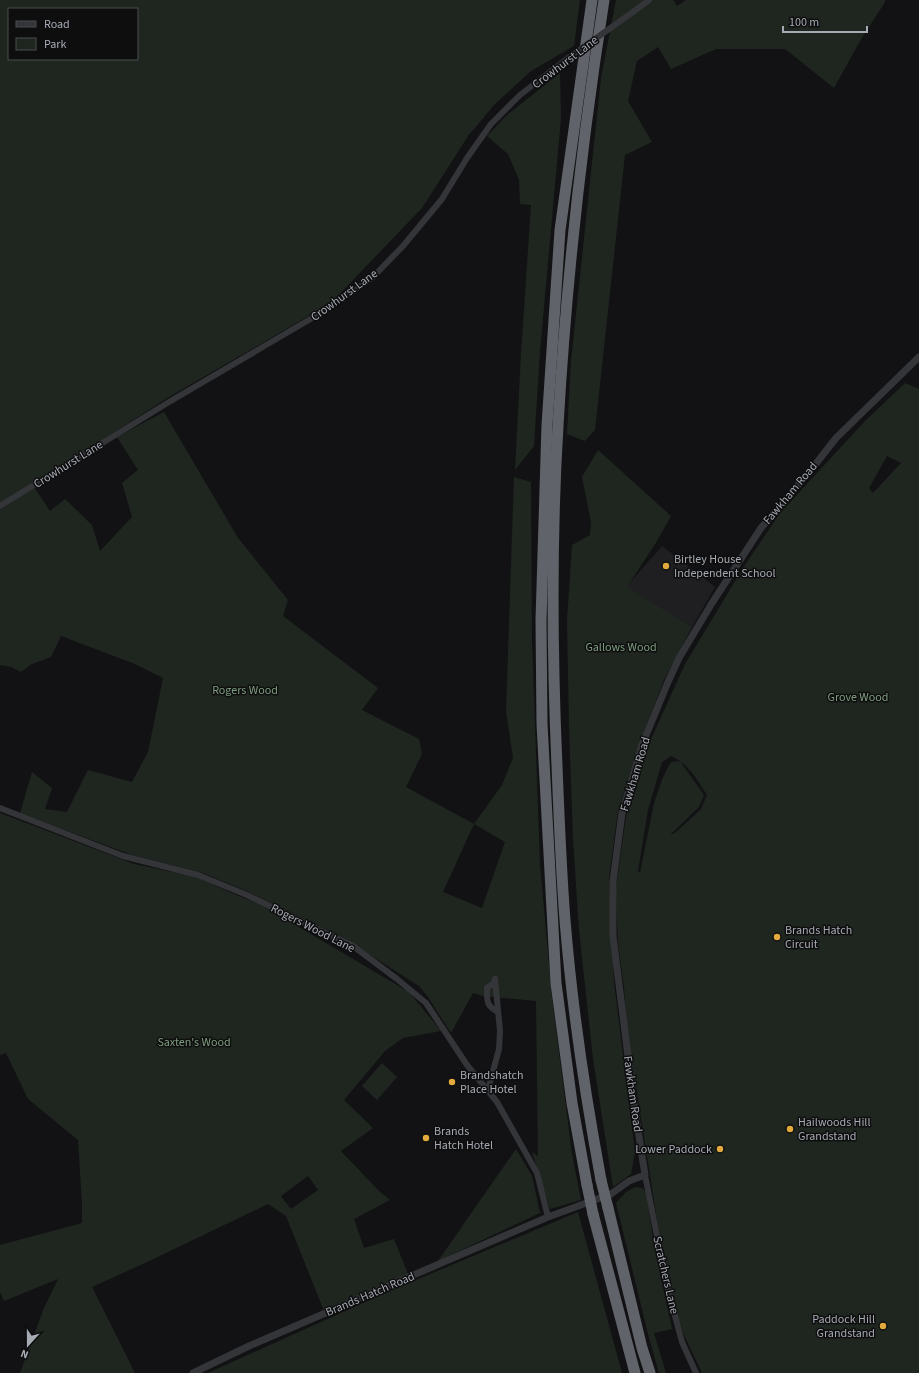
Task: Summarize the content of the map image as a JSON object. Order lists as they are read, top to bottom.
{
  "streets": {
    "street": [
      "Crowhurst Lane",
      "Fawkham Road",
      "Rogers Wood Lane",
      "Scratchers Lane",
      "Brands Hatch Road"
    ]
  },
  "crossings": [
    ["Fawkham Road", "Scratchers Lane"],
    ["Rogers Wood Lane", "Brands Hatch Road"]
  ],
  "parks": [
    "Gallows Wood",
    "Rogers Wood",
    "Grove Wood",
    "Saxten's Wood"
  ],
  "places": [
    "Birtley House Independent School",
    "Brands Hatch Circuit",
    "Brandshatch Place Hotel",
    "Hailwoods Hill Grandstand",
    "Brands Hatch Hotel",
    "Lower Paddock",
    "Paddock Hill Grandstand"
  ],
  "legend": ["Road", "Park"],
  "scale_bar": "100 m",
  "north": "bottom"
}
